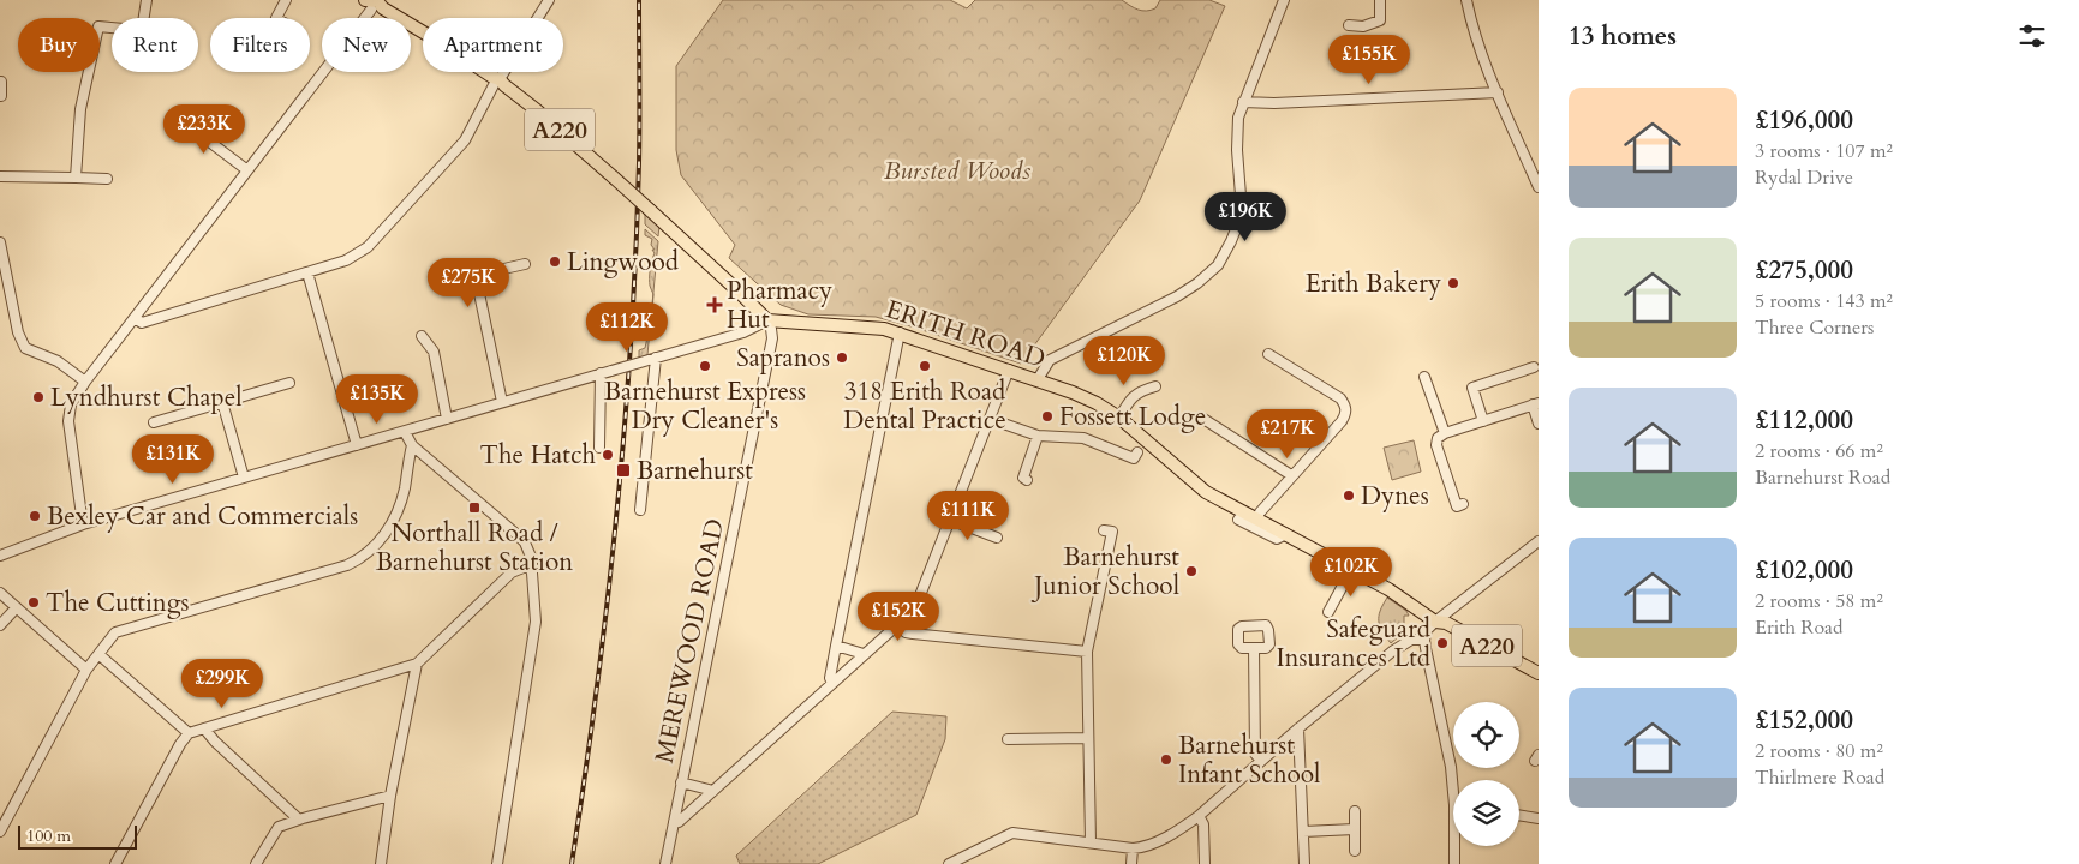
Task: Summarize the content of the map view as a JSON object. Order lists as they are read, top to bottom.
{
  "streets": {
    "main road": ["A220", "ERITH ROAD"],
    "street": ["MEREWOOD ROAD"]
  },
  "crossings": [
    ["A220", "ERITH ROAD"],
    ["A220", "MEREWOOD ROAD"],
    ["ERITH ROAD", "MEREWOOD ROAD"]
  ],
  "parks": ["Bursted Woods"],
  "places": {
    "other": [
      "Lingwood",
      "Erith Bakery",
      "Sapranos",
      "Barnehurst Express Dry Cleaner's",
      "318 Erith Road Dental Practice",
      "Lyndhurst Chapel",
      "Fossett Lodge",
      "The Hatch",
      "Dynes",
      "Bexley Car and Commercials",
      "Barnehurst Junior School",
      "The Cuttings",
      "Safeguard Insurances Ltd",
      "Barnehurst Infant School"
    ],
    "health": ["Pharmacy Hut"],
    "transit": ["Barnehurst", "Northall Road / Barnehurst Station"]
  },
  "scale_bar": "100 m",
  "page": {
    "heading": "13 homes",
    "chip": [
      "Buy",
      "Rent",
      "Filters",
      "New",
      "Apartment"
    ],
    "price": [
      "£155K",
      "£233K",
      "£196K",
      "£275K",
      "£112K",
      "£120K",
      "£135K",
      "£217K",
      "£131K",
      "£111K",
      "£102K",
      "£152K",
      "£299K"
    ],
    "list": [
      {
        "name": "£196,000",
        "note": "3 rooms · 107 m² · Rydal Drive"
      },
      {
        "name": "£275,000",
        "note": "5 rooms · 143 m² · Three Corners"
      },
      {
        "name": "£112,000",
        "note": "2 rooms · 66 m² · Barnehurst Road"
      },
      {
        "name": "£102,000",
        "note": "2 rooms · 58 m² · Erith Road"
      },
      {
        "name": "£152,000",
        "note": "2 rooms · 80 m² · Thirlmere Road"
      }
    ],
    "scale": "100 m"
  }
}
